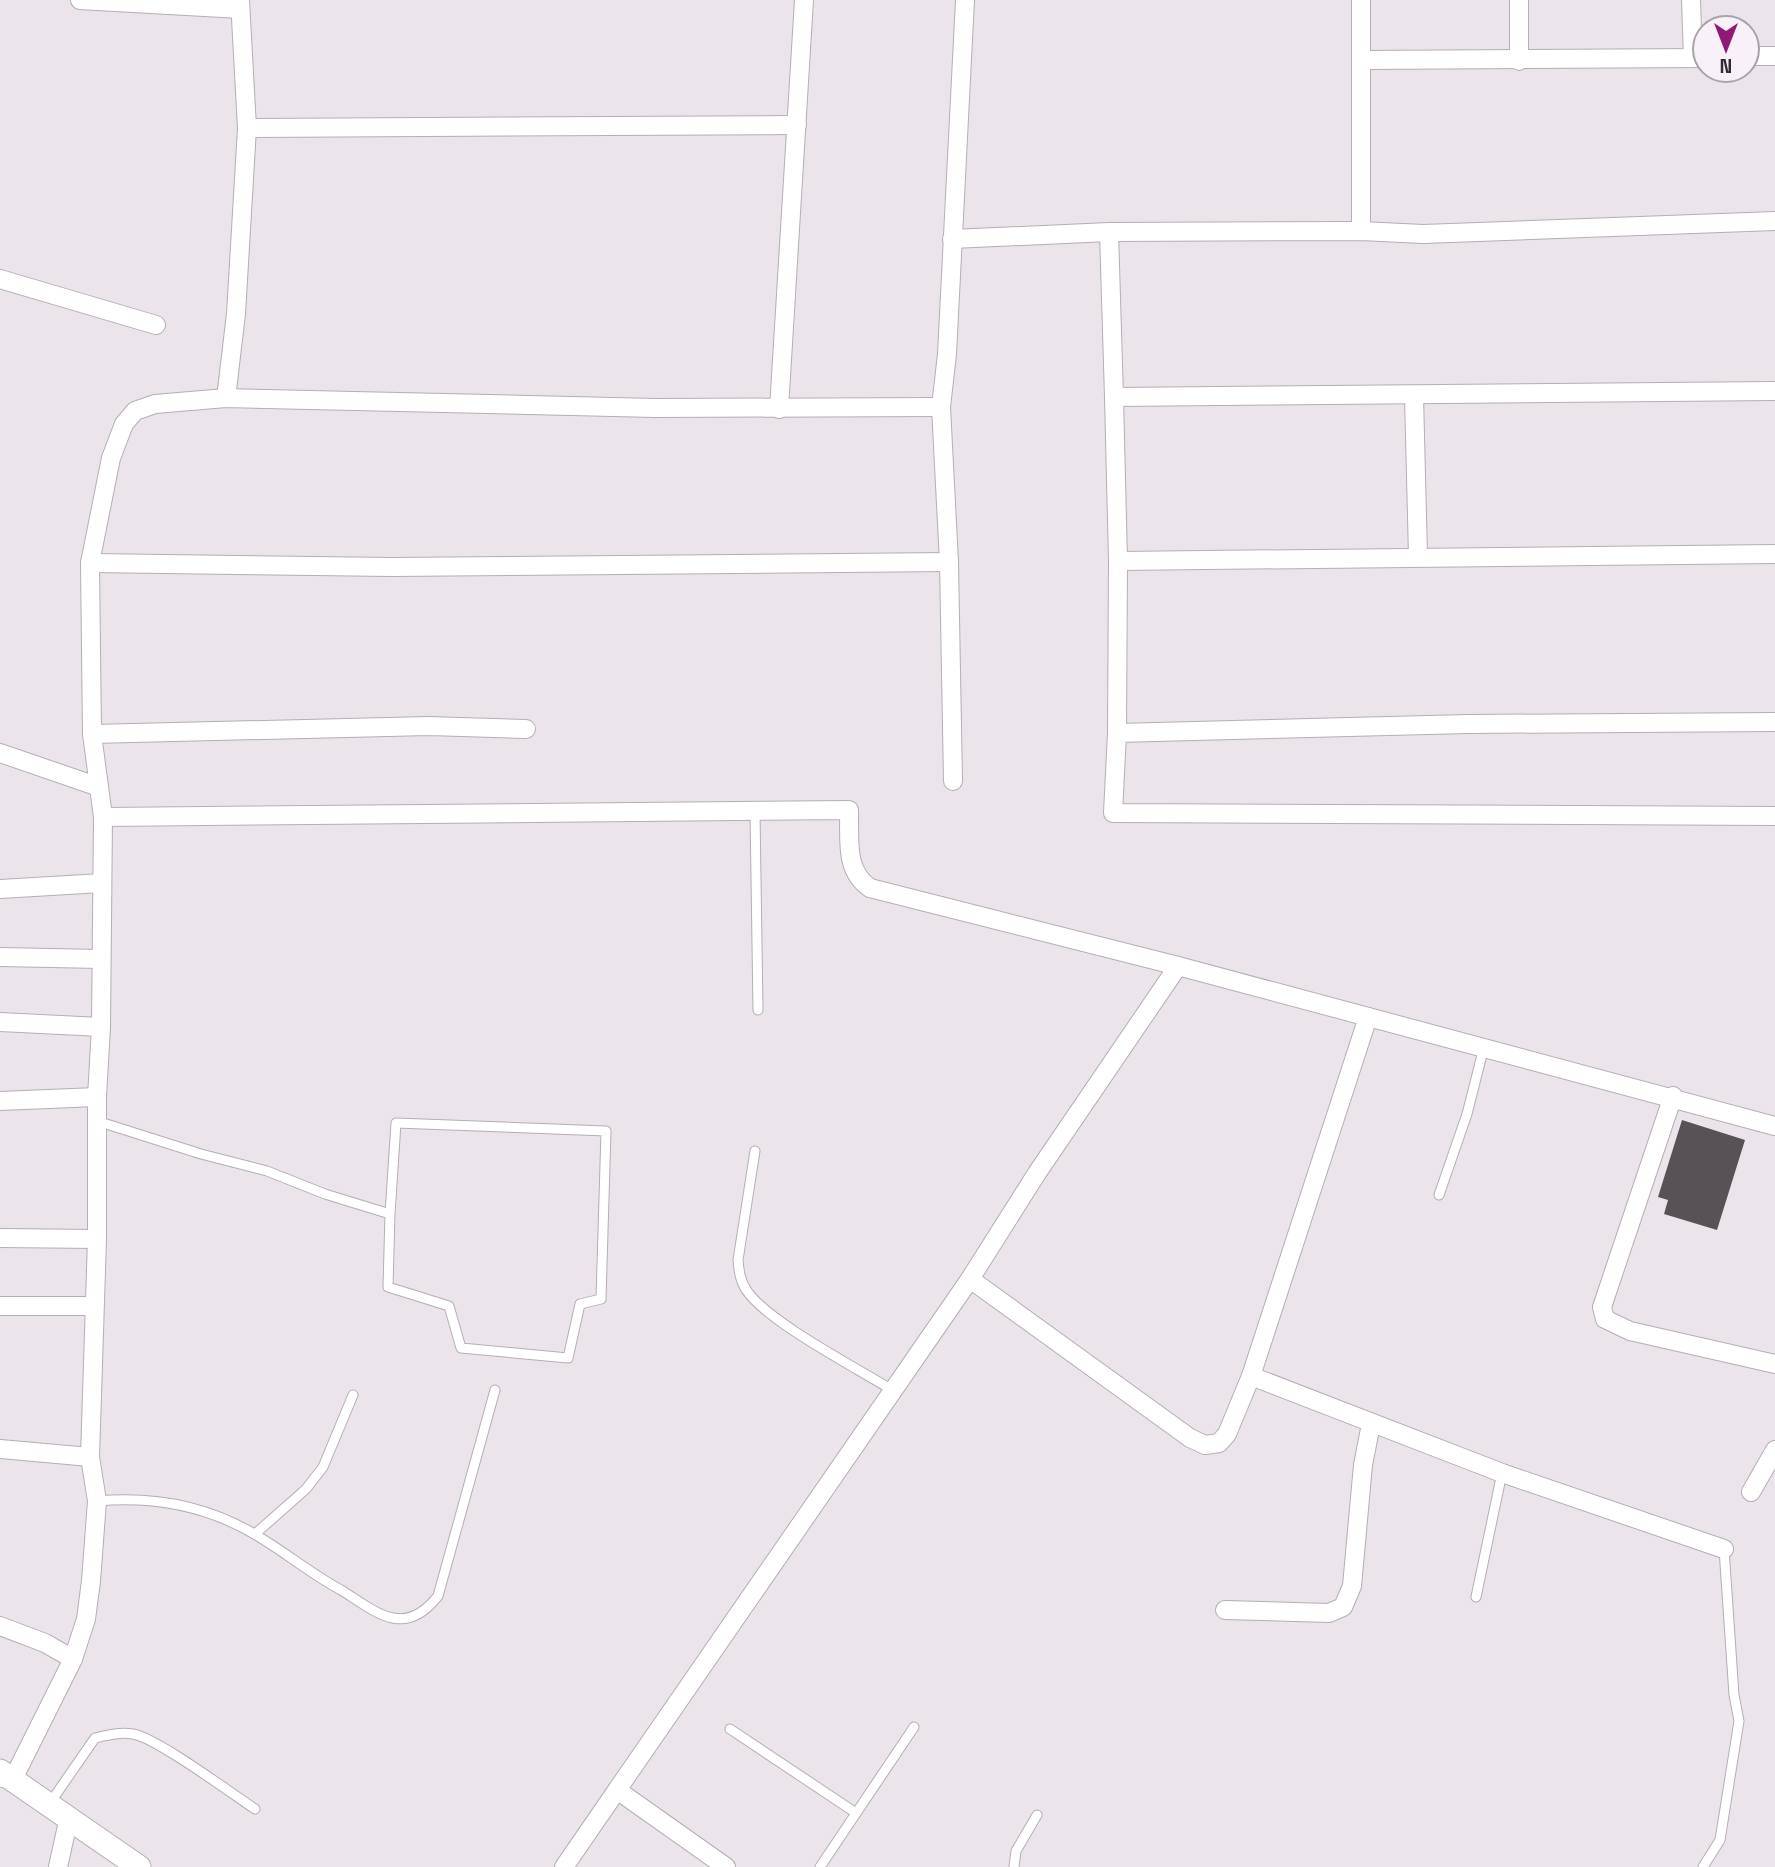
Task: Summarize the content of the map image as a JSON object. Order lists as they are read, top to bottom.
{
  "north": "bottom"
}
